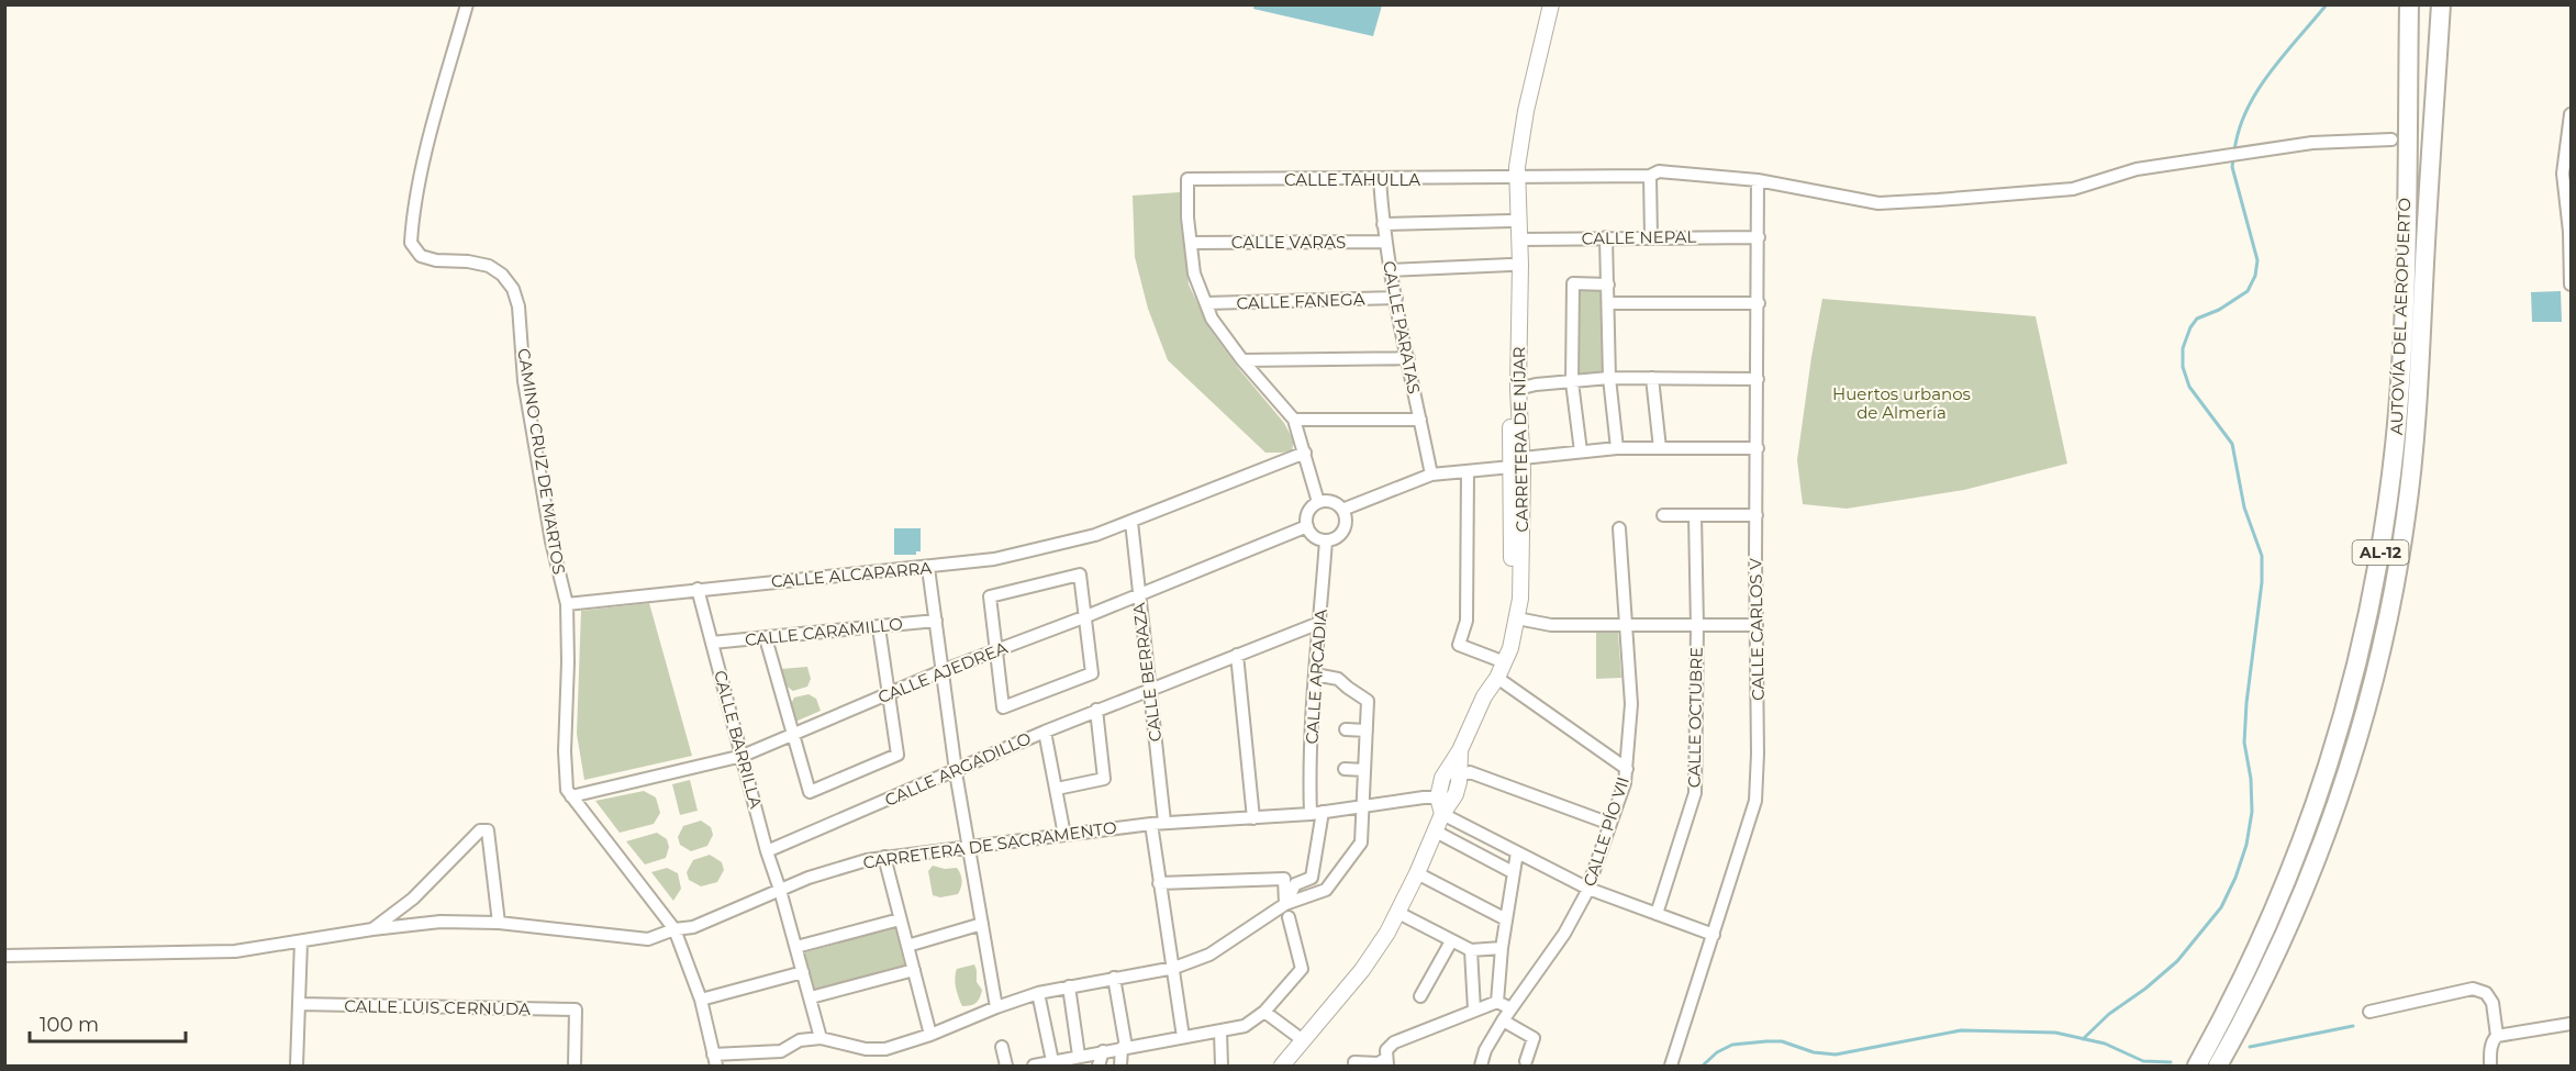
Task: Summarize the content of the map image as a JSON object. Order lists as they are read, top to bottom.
{
  "streets": {
    "highway": ["AUTOVÍA DEL AEROPUERTO", "AL-12"],
    "main road": ["CARRETERA DE NÍJAR"],
    "street": [
      "CALLE TAHULLA",
      "CALLE NEPAL",
      "CALLE VARAS",
      "CALLE FANEGA",
      "CALLE PARATAS",
      "CAMINO CRUZ DE MARTOS",
      "CALLE ALCAPARRA",
      "CALLE CARLOS V",
      "CALLE CARAMILLO",
      "CALLE AJEDREA",
      "CALLE BERRAZA",
      "CALLE ARCADIA",
      "CALLE OCTUBRE",
      "CALLE BARRILLA",
      "CALLE ARGADILLO",
      "CALLE PÍO VII",
      "CARRETERA DE SACRAMENTO",
      "CALLE LUIS CERNUDA"
    ]
  },
  "crossings": [
    ["CALLE TAHULLA", "CALLE VARAS"],
    ["CALLE TAHULLA", "CALLE PARATAS"],
    ["CALLE TAHULLA", "CARRETERA DE NÍJAR"],
    ["CALLE TAHULLA", "CALLE CARLOS V"],
    ["CALLE NEPAL", "CARRETERA DE NÍJAR"],
    ["CALLE NEPAL", "CALLE CARLOS V"],
    ["CALLE VARAS", "CALLE PARATAS"],
    ["CALLE FANEGA", "CALLE PARATAS"],
    ["CARRETERA DE NÍJAR", "CARRETERA DE SACRAMENTO"],
    ["CAMINO CRUZ DE MARTOS", "CALLE ALCAPARRA"],
    ["CALLE ALCAPARRA", "CALLE BERRAZA"],
    ["CALLE ALCAPARRA", "CALLE BARRILLA"],
    ["CALLE CARAMILLO", "CALLE BARRILLA"],
    ["CALLE AJEDREA", "CALLE BERRAZA"],
    ["CALLE AJEDREA", "CALLE ARCADIA"],
    ["CALLE AJEDREA", "CALLE BARRILLA"],
    ["CALLE BERRAZA", "CALLE ARGADILLO"],
    ["CALLE BERRAZA", "CARRETERA DE SACRAMENTO"],
    ["CALLE ARCADIA", "CALLE ARGADILLO"],
    ["CALLE ARCADIA", "CARRETERA DE SACRAMENTO"],
    ["CALLE BARRILLA", "CALLE ARGADILLO"],
    ["CALLE BARRILLA", "CARRETERA DE SACRAMENTO"]
  ],
  "parks": ["Huertos urbanos de Almería"],
  "scale_bar": "100 m"
}
